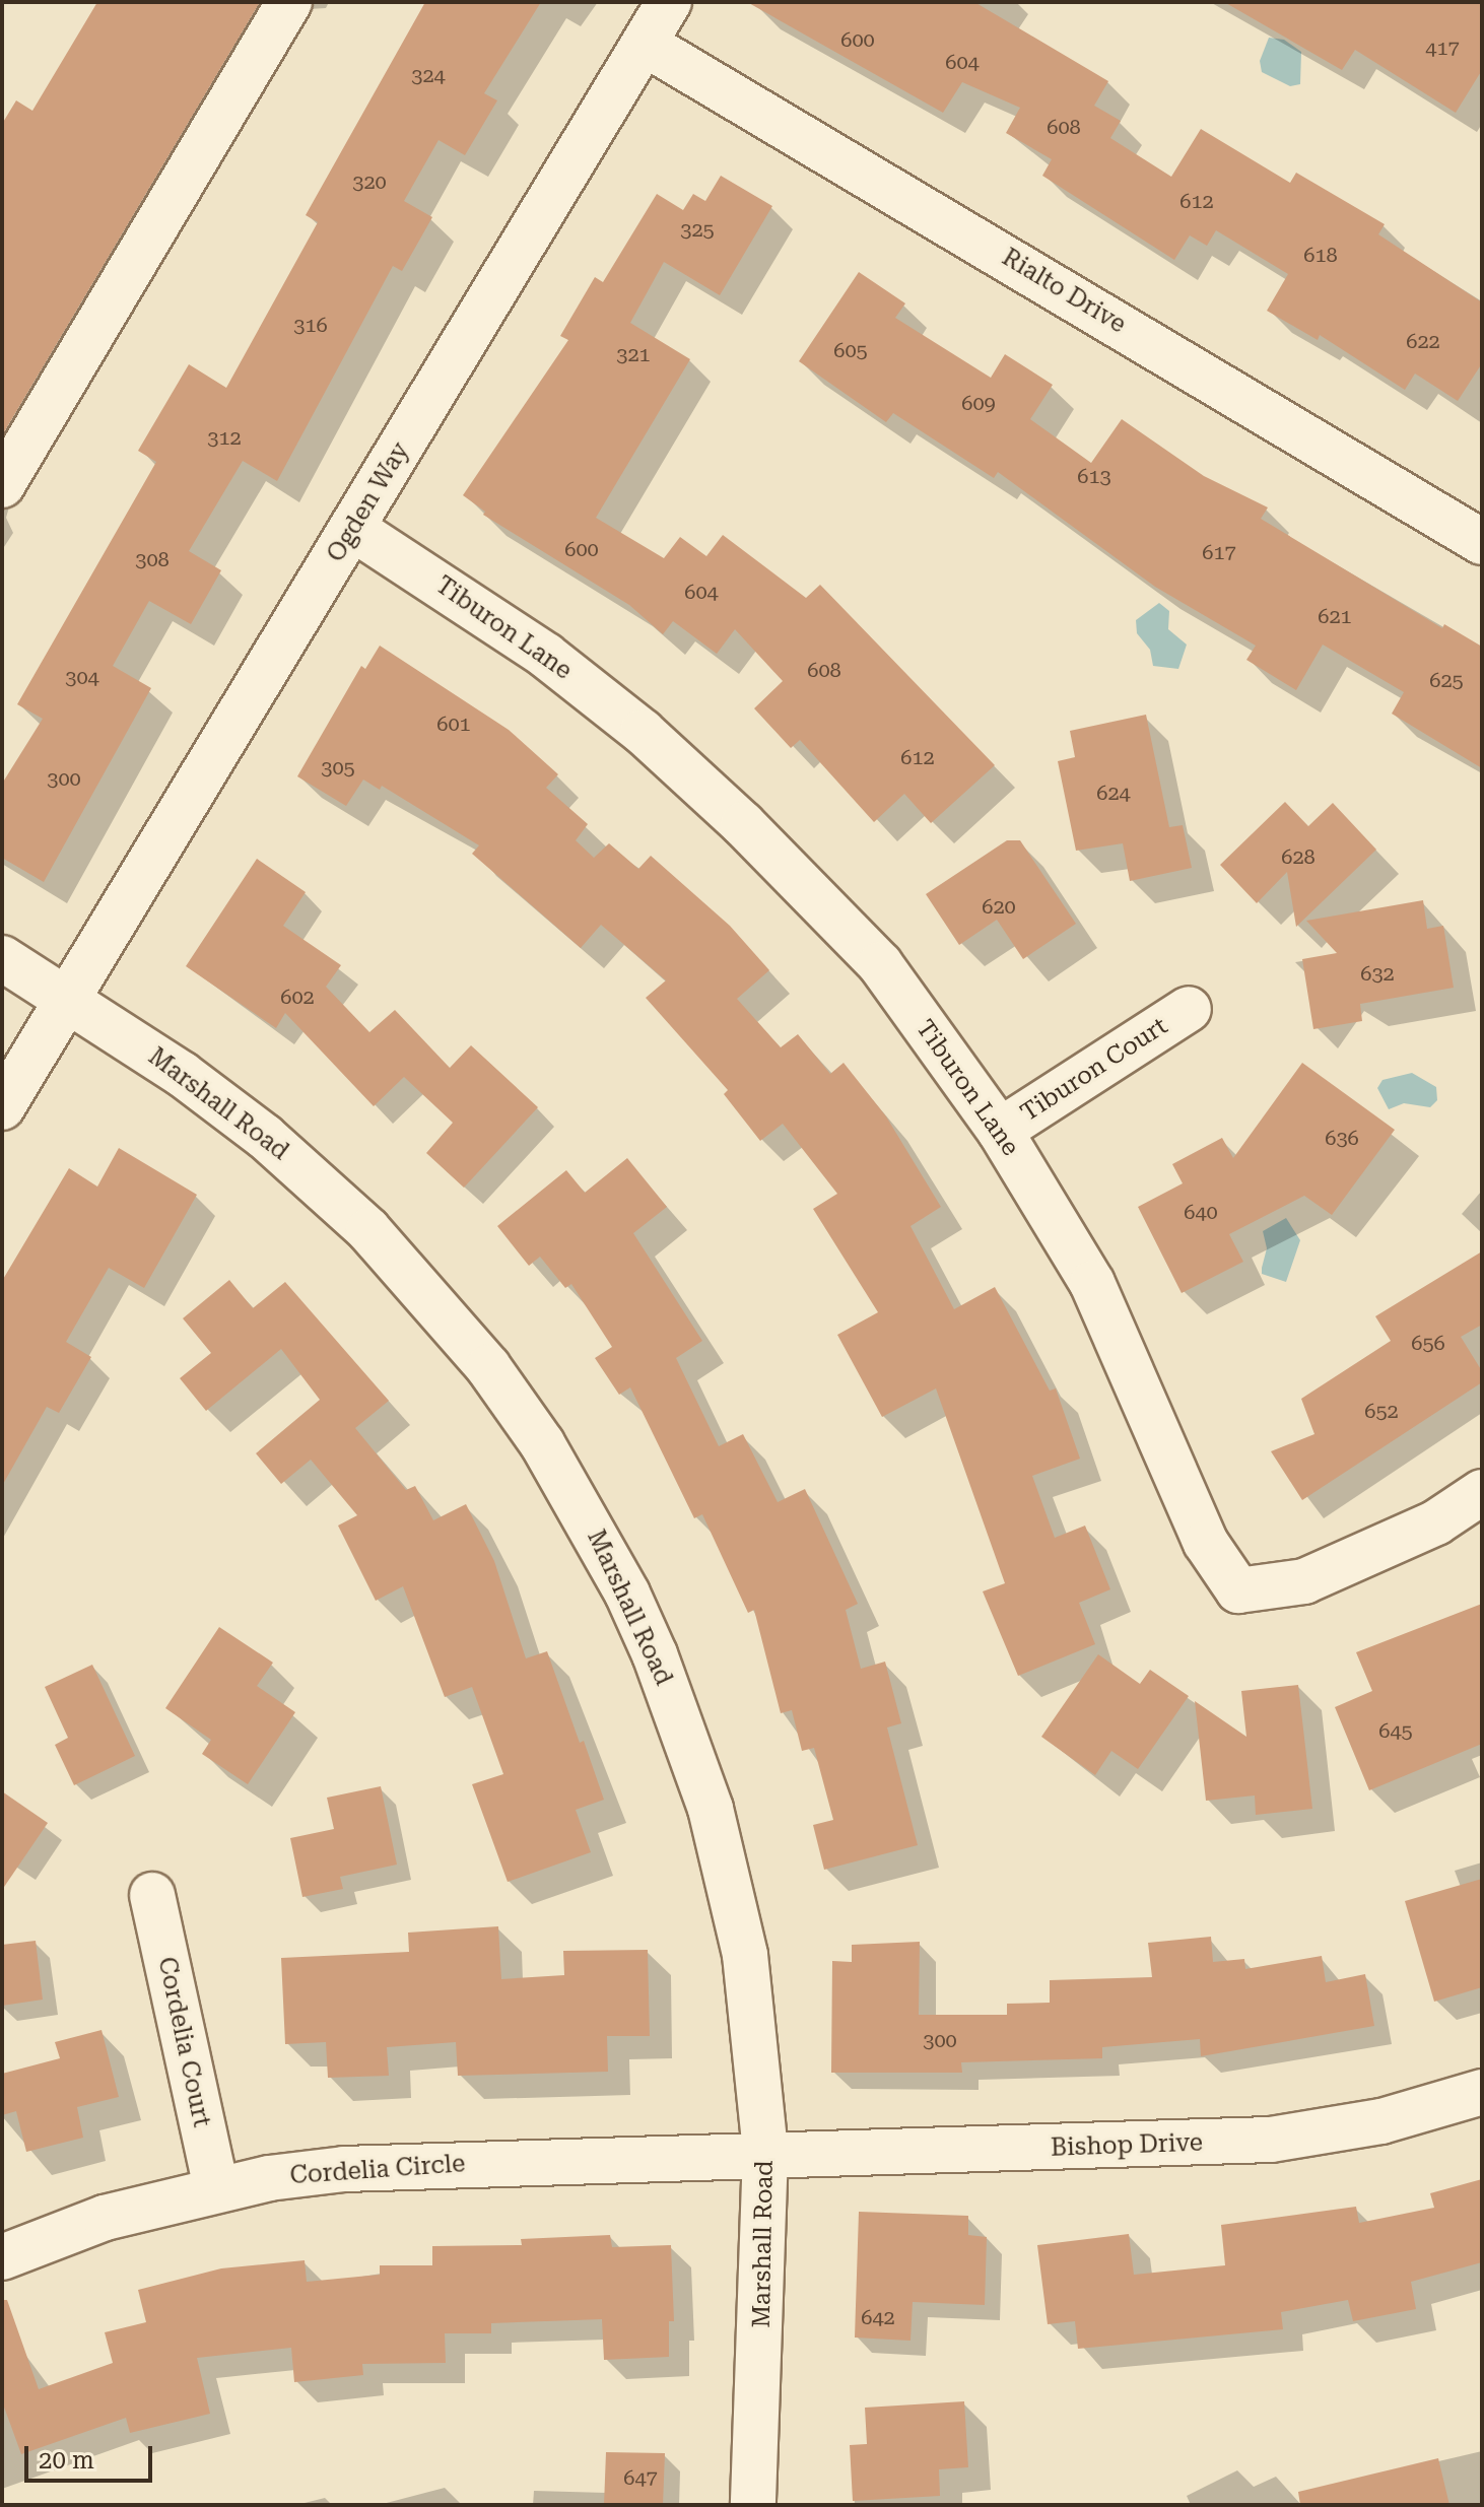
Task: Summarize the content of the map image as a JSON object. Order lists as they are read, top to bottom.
{
  "streets": {
    "street": [
      "Rialto Drive",
      "Ogden Way",
      "Tiburon Lane",
      "Tiburon Court",
      "Marshall Road",
      "Cordelia Court",
      "Bishop Drive",
      "Cordelia Circle"
    ]
  },
  "crossings": [
    ["Rialto Drive", "Ogden Way"],
    ["Ogden Way", "Tiburon Lane"],
    ["Ogden Way", "Marshall Road"],
    ["Tiburon Lane", "Tiburon Court"],
    ["Marshall Road", "Bishop Drive"],
    ["Marshall Road", "Cordelia Circle"],
    ["Cordelia Court", "Cordelia Circle"],
    ["Bishop Drive", "Cordelia Circle"]
  ],
  "house_numbers": [
    "600",
    "417",
    "604",
    "324",
    "608",
    "320",
    "612",
    "325",
    "618",
    "316",
    "622",
    "605",
    "321",
    "609",
    "312",
    "613",
    "600",
    "617",
    "308",
    "604",
    "621",
    "608",
    "304",
    "625",
    "601",
    "612",
    "305",
    "300",
    "624",
    "628",
    "620",
    "632",
    "602",
    "636",
    "640",
    "656",
    "652",
    "645",
    "300",
    "642",
    "647"
  ],
  "scale_bar": "20 m"
}
